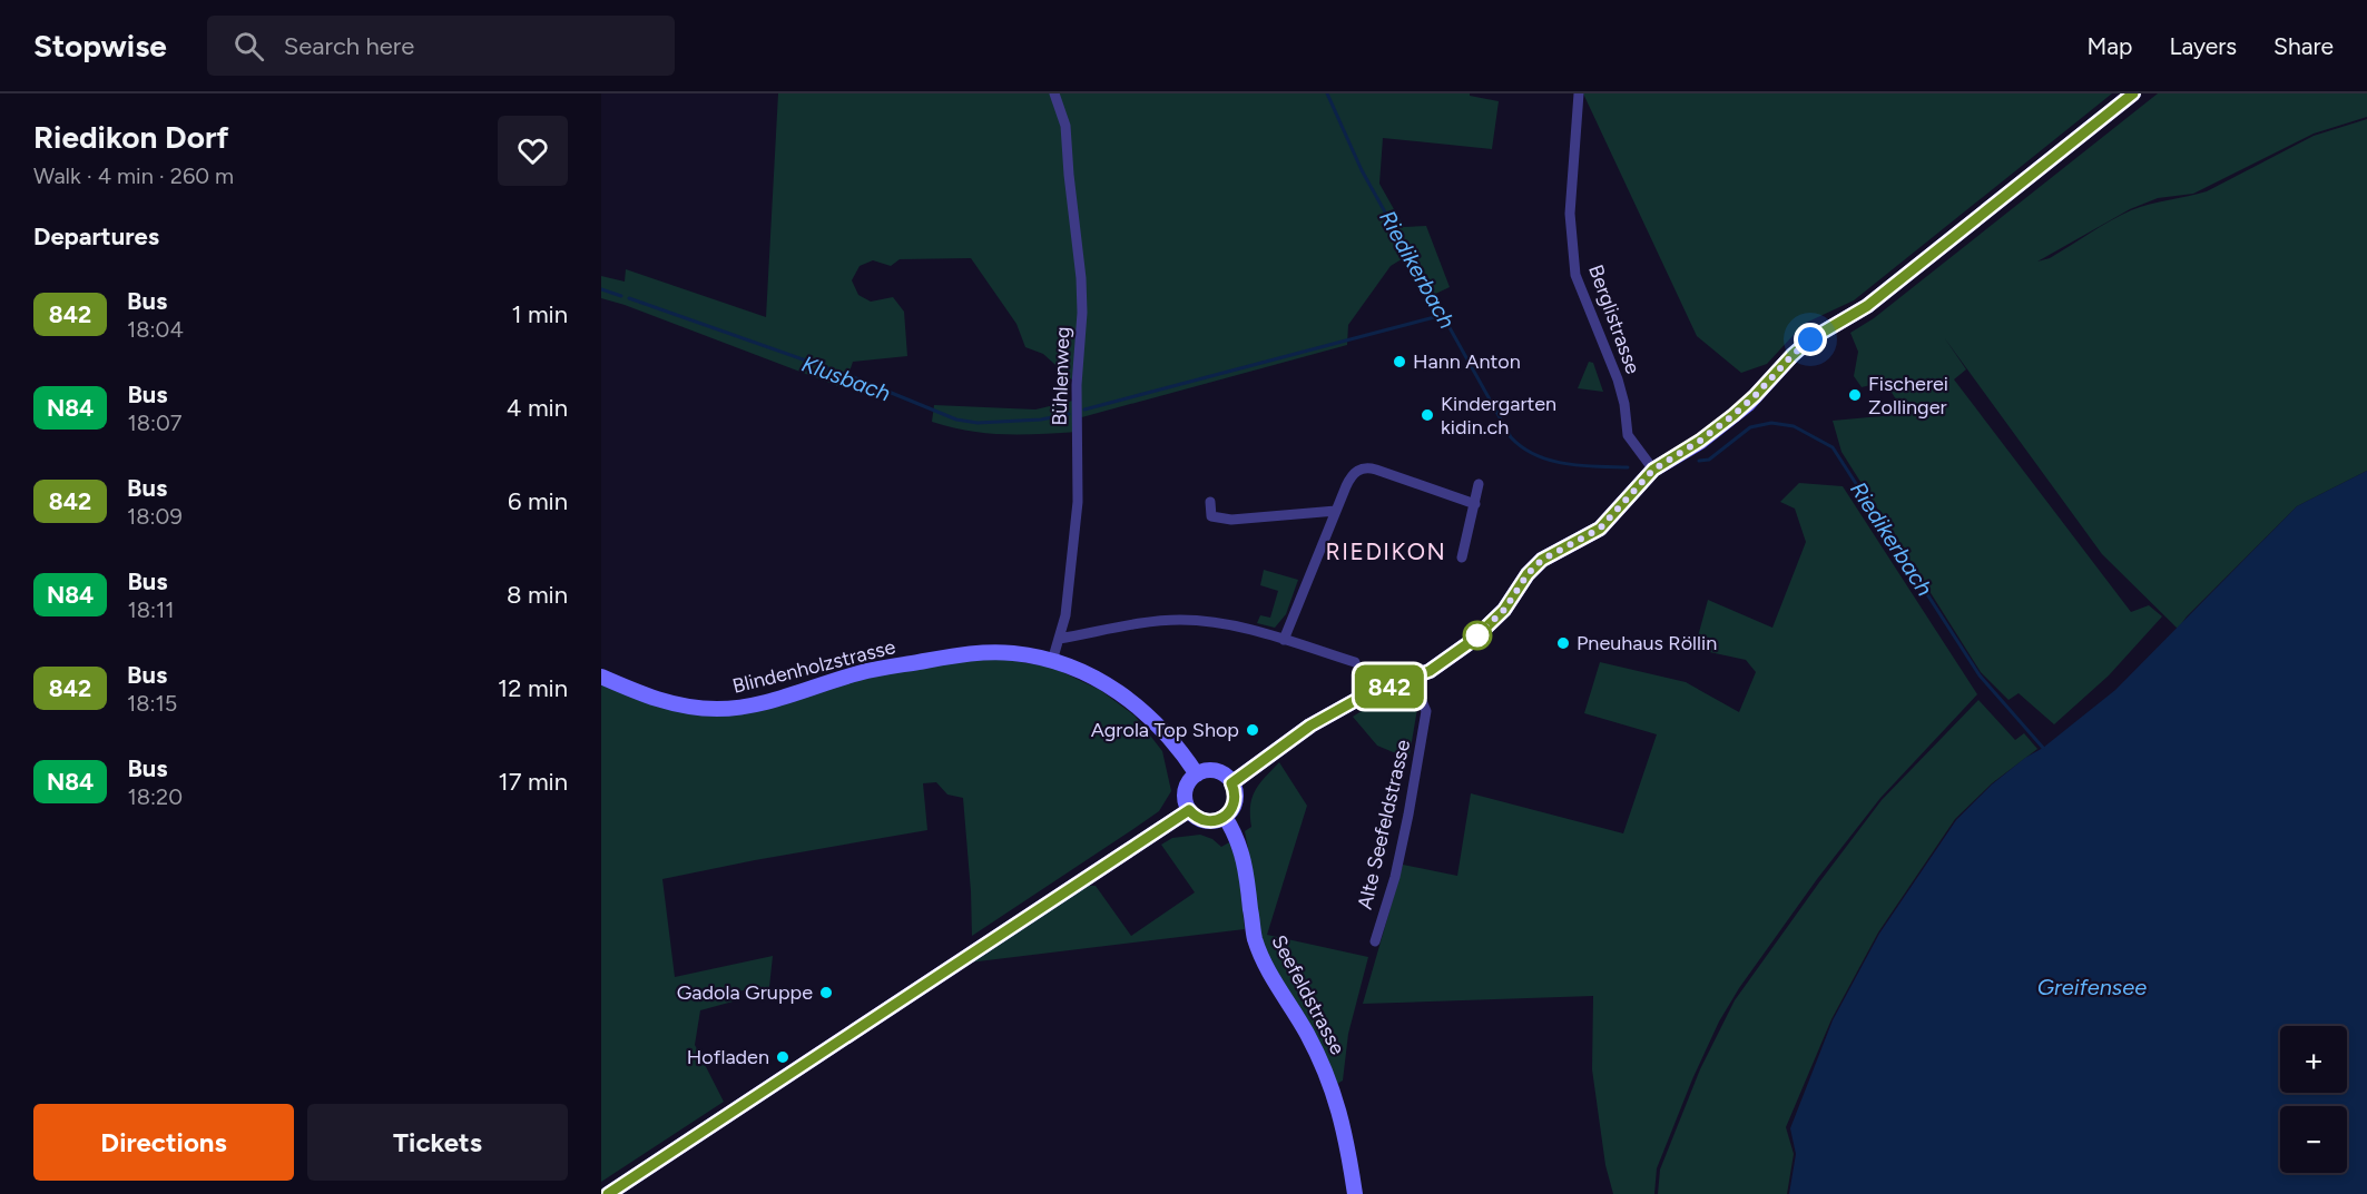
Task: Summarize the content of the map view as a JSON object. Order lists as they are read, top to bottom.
{
  "streets": {
    "main road": ["Blindenholzstrasse", "Seefeldstrasse"],
    "street": ["Berglistrasse", "Bühlenweg", "Alte Seefeldstrasse"]
  },
  "crossings": [
    ["Bühlenweg", "Blindenholzstrasse"],
    ["Blindenholzstrasse", "Seefeldstrasse"]
  ],
  "districts": ["RIEDIKON"],
  "water": ["Riedikerbach", "Klusbach", "Greifensee"],
  "places": [
    "Hann Anton",
    "Fischerei Zollinger",
    "Kindergarten kidin.ch",
    "Pneuhaus Röllin",
    "Agrola Top Shop",
    "Gadola Gruppe",
    "Hofladen"
  ],
  "lines": ["bus line 842"],
  "page": {
    "header": "Stopwise",
    "search": "Search here",
    "nav": ["Map", "Layers", "Share"],
    "heading": [
      ["Riedikon Dorf", "Walk · 4 min · 260 m"],
      "Departures"
    ],
    "on_map": "842",
    "list": [
      {
        "mark": "842",
        "name": "Bus",
        "note": "18:04",
        "value": "1 min"
      },
      {
        "mark": "N84",
        "name": "Bus",
        "note": "18:07",
        "value": "4 min"
      },
      {
        "mark": "842",
        "name": "Bus",
        "note": "18:09",
        "value": "6 min"
      },
      {
        "mark": "N84",
        "name": "Bus",
        "note": "18:11",
        "value": "8 min"
      },
      {
        "mark": "842",
        "name": "Bus",
        "note": "18:15",
        "value": "12 min"
      },
      {
        "mark": "N84",
        "name": "Bus",
        "note": "18:20",
        "value": "17 min"
      }
    ],
    "map_buttons": ["+", "−"],
    "buttons": ["Directions", "Tickets"]
  }
}
